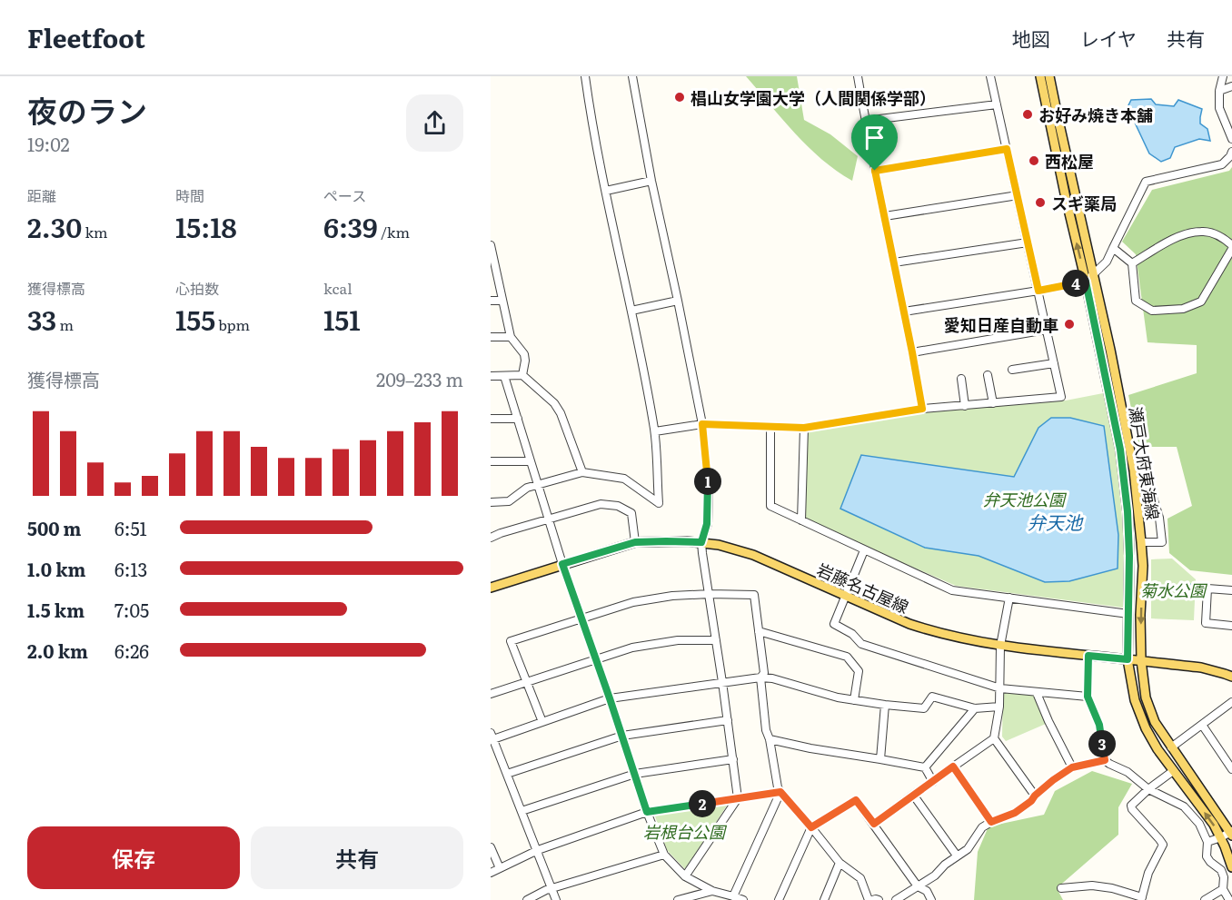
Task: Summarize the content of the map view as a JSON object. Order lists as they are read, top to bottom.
{
  "streets": {
    "main road": ["瀬戸大府東海線", "岩藤名古屋線"]
  },
  "crossings": [
    ["瀬戸大府東海線", "岩藤名古屋線"]
  ],
  "water": ["弁天池"],
  "parks": ["弁天池公園", "菊水公園", "岩根台公園"],
  "places": [
    "椙山女学園大学（人間関係学部）",
    "お好み焼き本舗",
    "西松屋",
    "スギ薬局",
    "愛知日産自動車"
  ],
  "page": {
    "header": "Fleetfoot",
    "nav": ["地図", "レイヤ", "共有"],
    "heading": ["夜のラン", "19:02"],
    "stats": [
      ["距離", "2.30 km"],
      ["時間", "15:18"],
      ["ペース", "6:39 /km"],
      ["獲得標高", "33 m"],
      ["心拍数", "155 bpm"],
      ["kcal", "151"]
    ],
    "pins": [
      "4",
      "1",
      "3",
      "2"
    ],
    "chart": ["獲得標高", "209–233 m"],
    "list": [
      {
        "name": "500 m",
        "note": "6:51"
      },
      {
        "name": "1.0 km",
        "note": "6:13"
      },
      {
        "name": "1.5 km",
        "note": "7:05"
      },
      {
        "name": "2.0 km",
        "note": "6:26"
      }
    ],
    "buttons": ["保存", "共有"]
  }
}
